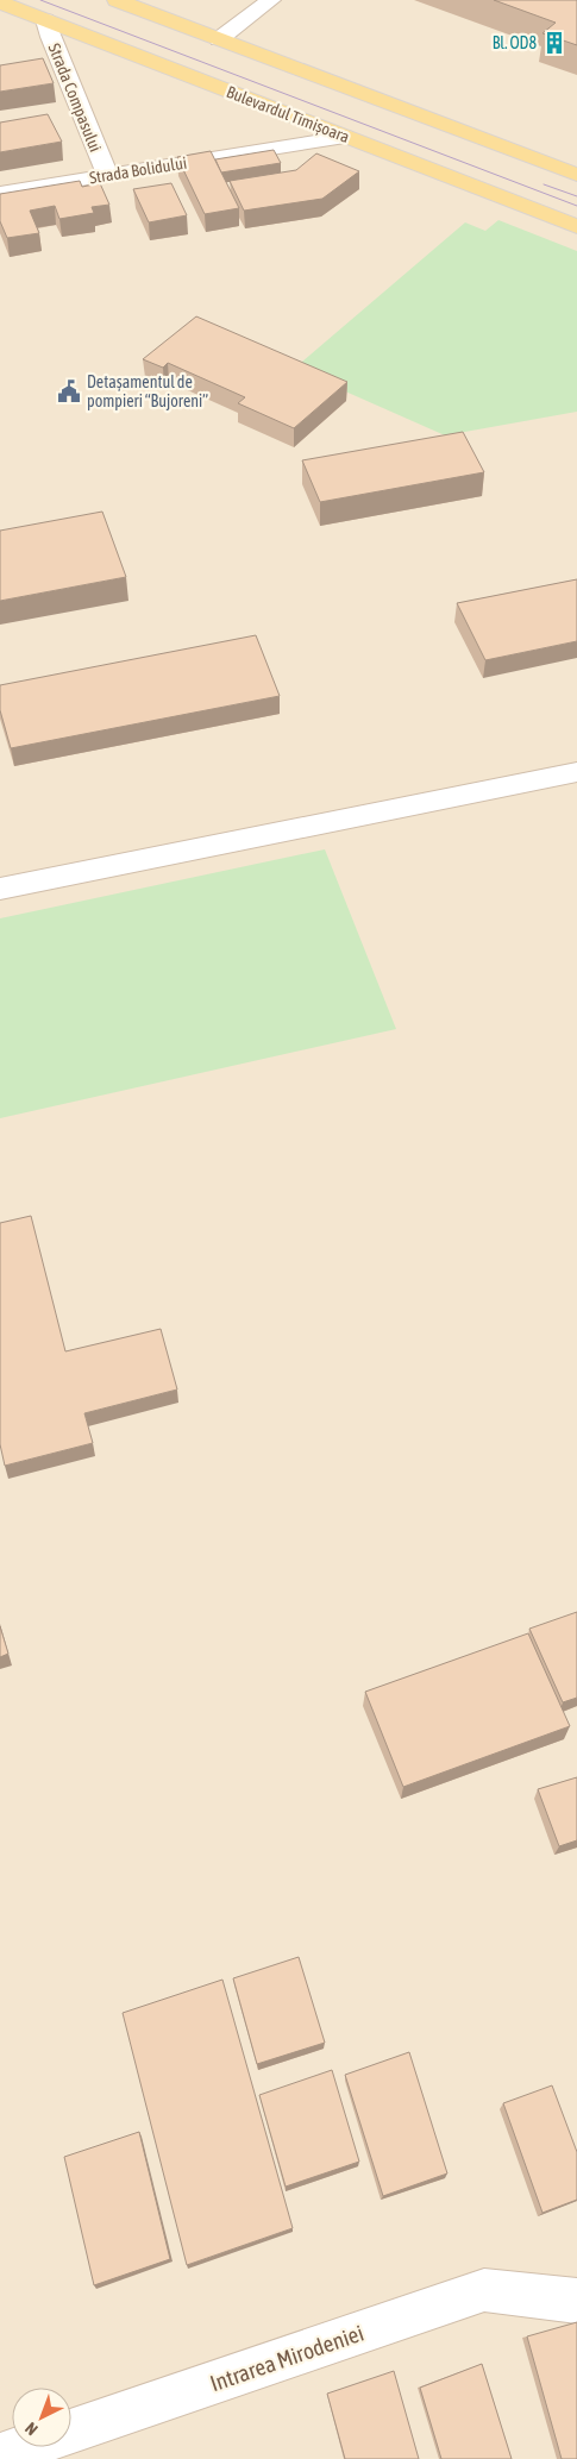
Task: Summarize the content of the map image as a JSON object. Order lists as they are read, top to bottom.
{
  "streets": {
    "main road": ["Bulevardul Timișoara"],
    "street": ["Strada Compasului", "Strada Bolidului", "Intrarea Mirodeniei"]
  },
  "crossings": [
    ["Strada Compasului", "Bulevardul Timișoara"],
    ["Strada Compasului", "Strada Bolidului"],
    ["Bulevardul Timișoara", "Strada Bolidului"]
  ],
  "places": {
    "building": ["Bl. OD8"],
    "public building": ["Detașamentul de pompieri “Bujoreni”"]
  },
  "north": "bottom left"
}
